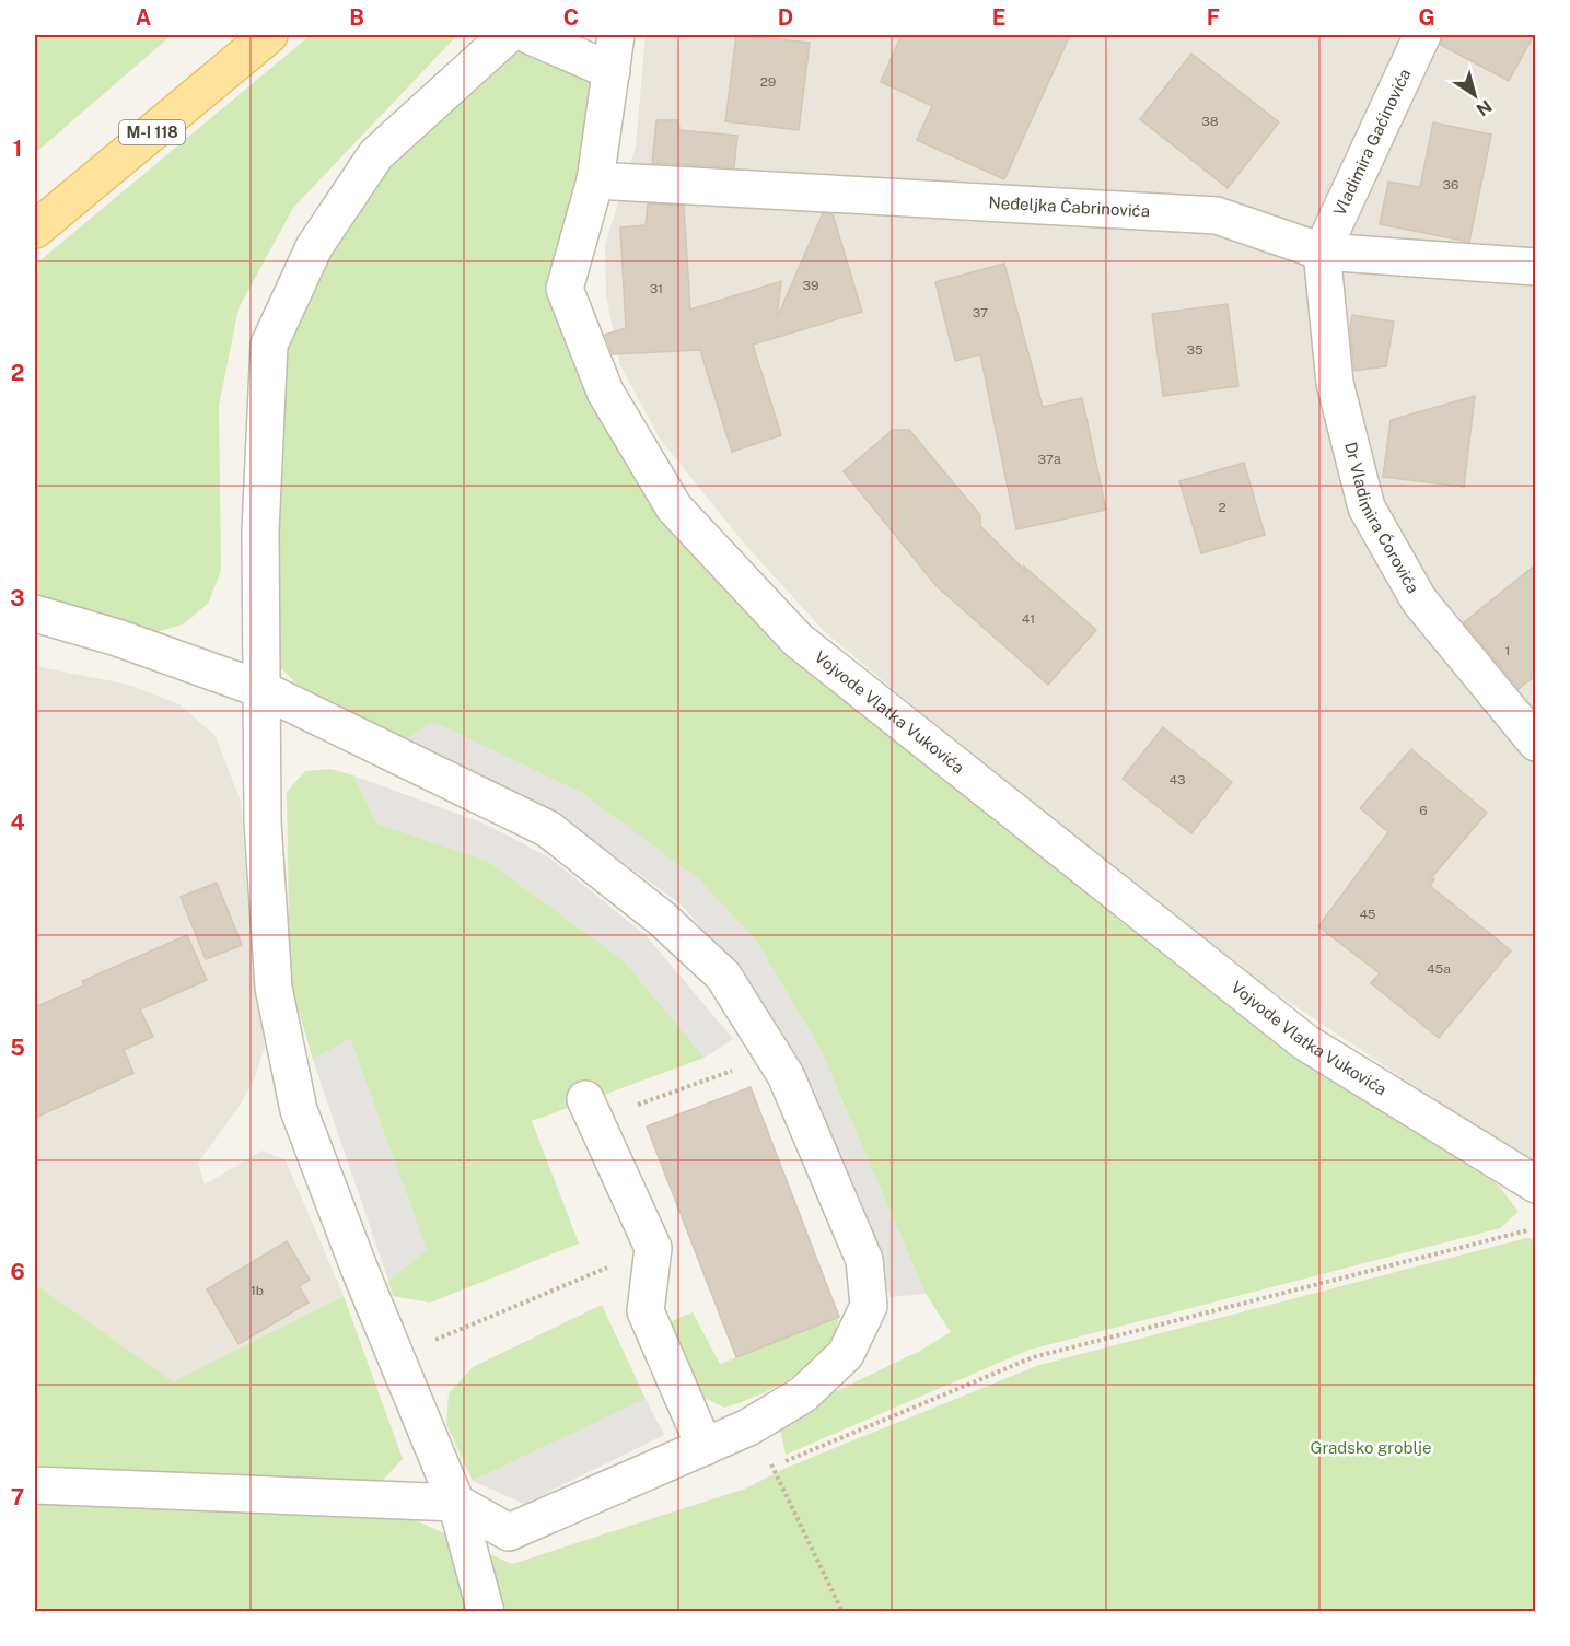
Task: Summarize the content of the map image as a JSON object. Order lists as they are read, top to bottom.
{
  "streets": {
    "main road": ["M-I 118"],
    "street": [
      "Vladimira Gaćinovića",
      "Neđeljka Čabrinovića",
      "Dr Vladimira Ćorovića",
      "Vojvode Vlatka Vukovića"
    ]
  },
  "crossings": [
    ["Vladimira Gaćinovića", "Neđeljka Čabrinovića"],
    ["Vladimira Gaćinovića", "Dr Vladimira Ćorovića"],
    ["Neđeljka Čabrinovića", "Dr Vladimira Ćorovića"],
    ["Neđeljka Čabrinovića", "Vojvode Vlatka Vukovića"]
  ],
  "parks": ["Gradsko groblje"],
  "house_numbers": [
    "29",
    "38",
    "36",
    "39",
    "31",
    "37",
    "35",
    "37а",
    "2",
    "41",
    "1",
    "43",
    "6",
    "45",
    "45a",
    "1b"
  ],
  "north": "bottom right",
  "grid": {
    "columns": [
      "A",
      "B",
      "C",
      "D",
      "E",
      "F",
      "G"
    ],
    "rows": [
      "1",
      "2",
      "3",
      "4",
      "5",
      "6",
      "7"
    ]
  }
}
